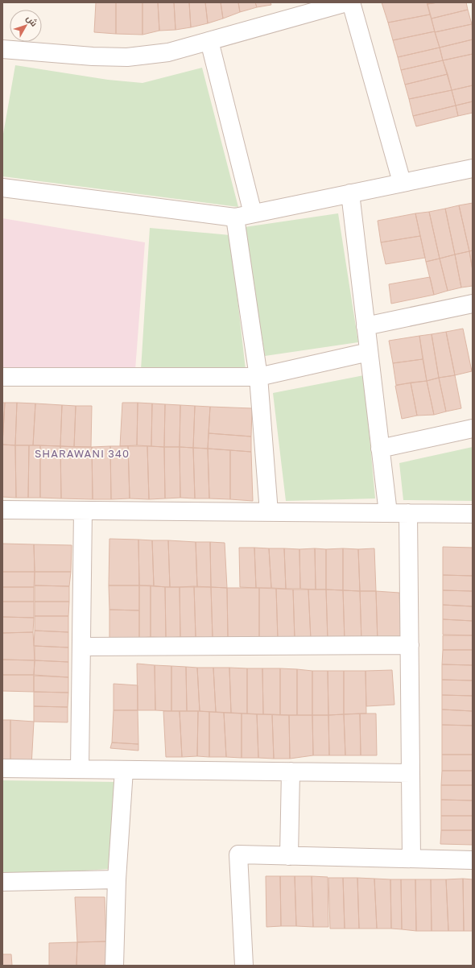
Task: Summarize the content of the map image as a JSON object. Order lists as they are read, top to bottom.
{
  "districts": ["SHARAWANI 340"],
  "north": "top right"
}
